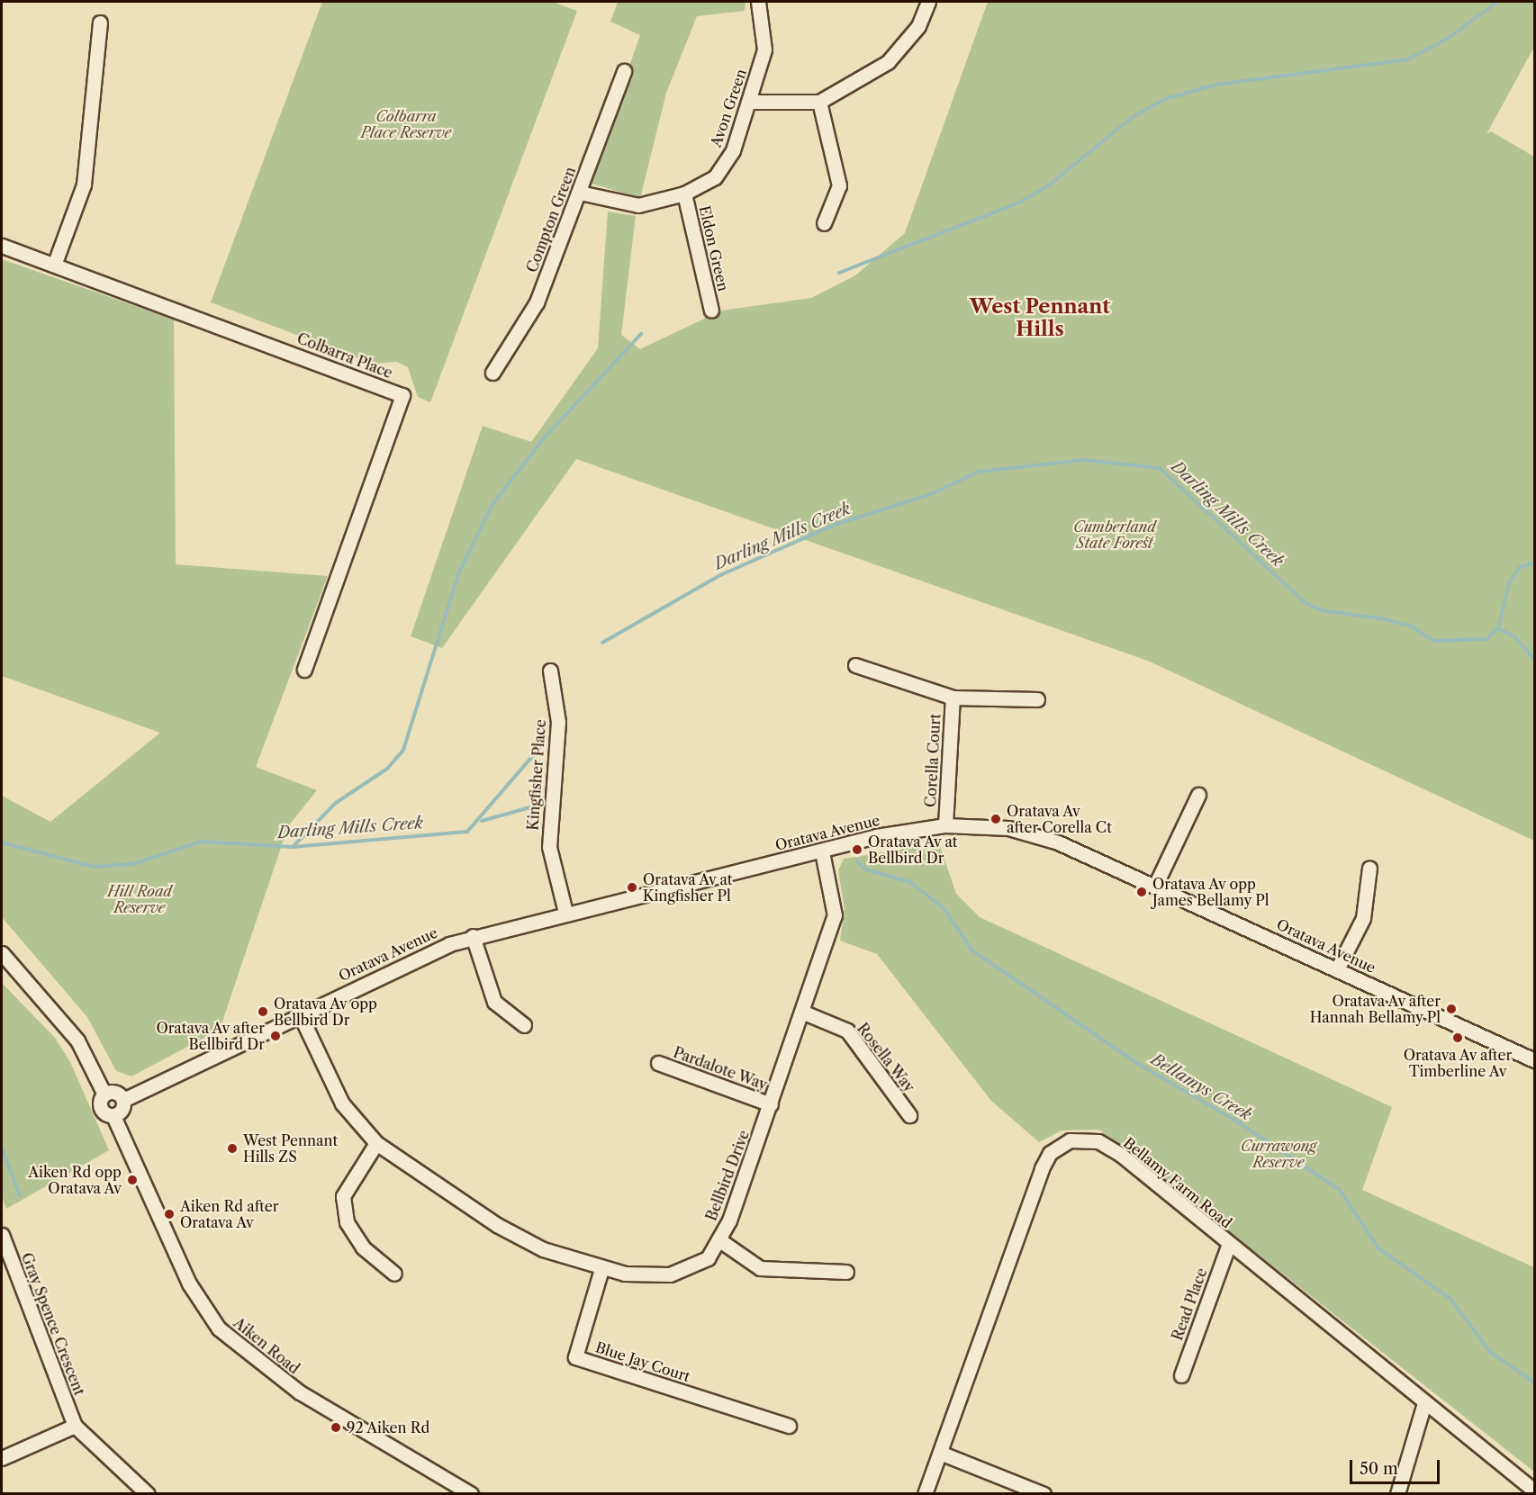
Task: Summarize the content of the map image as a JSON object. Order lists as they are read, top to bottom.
{
  "streets": {
    "street": [
      "Avon Green",
      "Compton Green",
      "Eldon Green",
      "Colbarra Place",
      "Corella Court",
      "Kingfisher Place",
      "Oratava Avenue",
      "Rosella Way",
      "Pardalote Way",
      "Bellbird Drive",
      "Bellamy Farm Road",
      "Read Place",
      "Gray Spence Crescent",
      "Aiken Road",
      "Blue Jay Court"
    ]
  },
  "crossings": [
    ["Avon Green", "Compton Green"],
    ["Avon Green", "Eldon Green"],
    ["Corella Court", "Oratava Avenue"],
    ["Kingfisher Place", "Oratava Avenue"],
    ["Oratava Avenue", "Bellbird Drive"],
    ["Oratava Avenue", "Aiken Road"],
    ["Rosella Way", "Bellbird Drive"],
    ["Pardalote Way", "Bellbird Drive"],
    ["Bellbird Drive", "Blue Jay Court"],
    ["Bellamy Farm Road", "Read Place"]
  ],
  "districts": ["West Pennant Hills"],
  "water": ["Darling Mills Creek", "Bellamys Creek"],
  "parks": [
    "Colbarra Place Reserve",
    "Cumberland State Forest",
    "Hill Road Reserve",
    "Currawong Reserve"
  ],
  "places": [
    "Oratava Av after Corella Ct",
    "Oratava Av at Bellbird Dr",
    "Oratava Av at Kingfisher Pl",
    "Oratava Av opp James Bellamy Pl",
    "Oratava Av after Hannah Bellamy Pl",
    "Oratava Av opp Bellbird Dr",
    "Oratava Av after Bellbird Dr",
    "Oratava Av after Timberline Av",
    "West Pennant Hills ZS",
    "Aiken Rd opp Oratava Av",
    "Aiken Rd after Oratava Av",
    "92 Aiken Rd"
  ],
  "scale_bar": "50 m"
}
